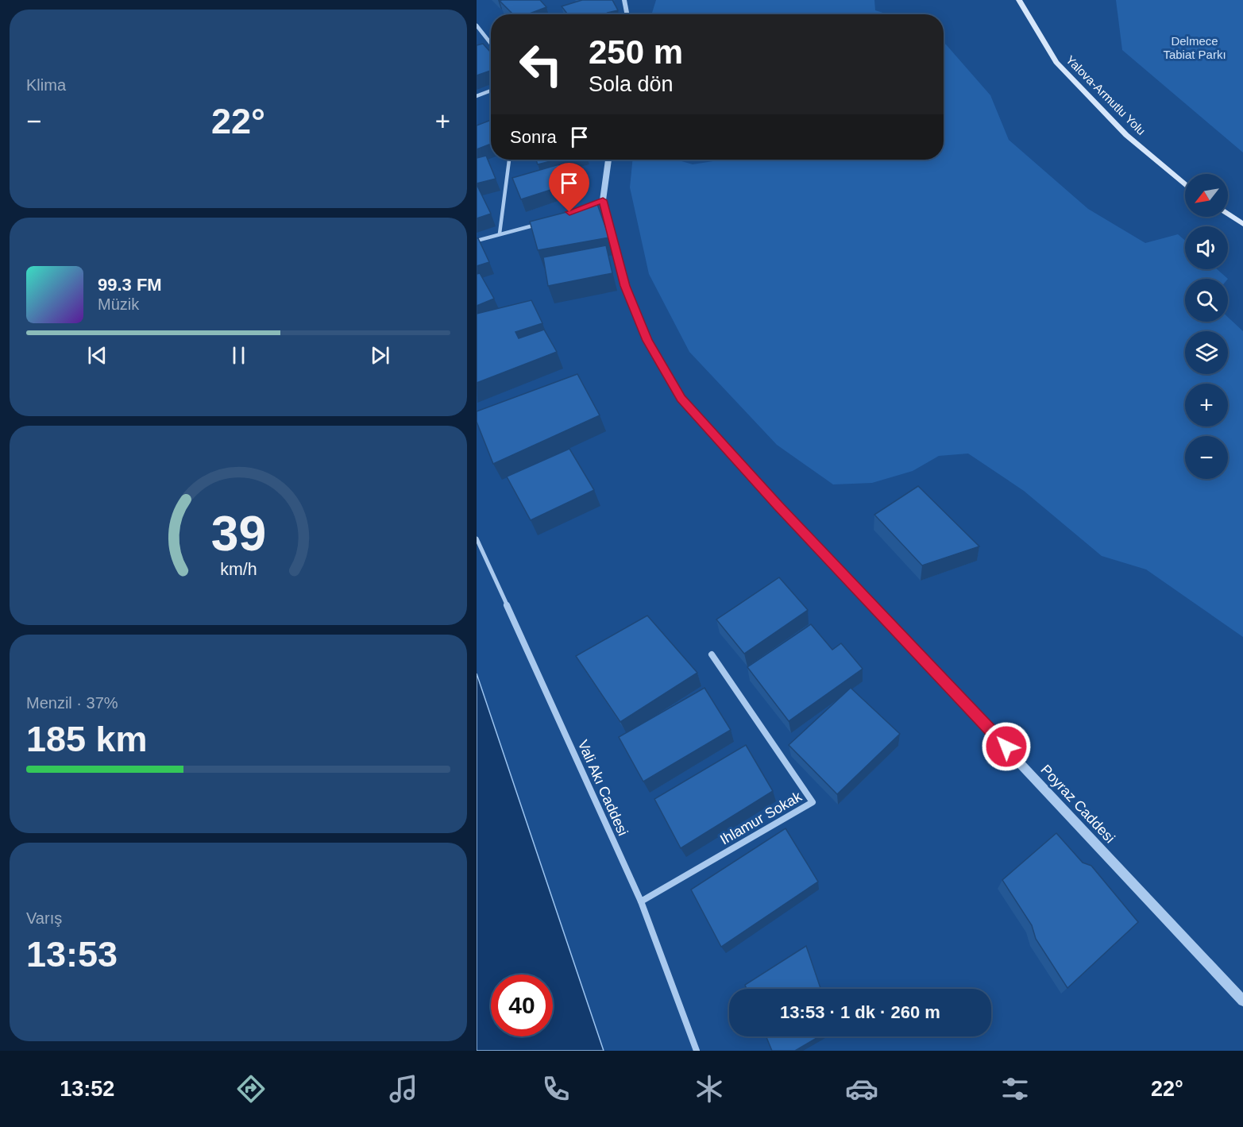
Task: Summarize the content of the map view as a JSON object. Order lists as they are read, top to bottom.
{
  "streets": {
    "main road": ["Yalova-Armutlu Yolu"],
    "street": ["Vali Akı Caddesi", "Poyraz Caddesi", "Ihlamur Sokak"]
  },
  "crossings": [
    ["Vali Akı Caddesi", "Ihlamur Sokak"]
  ],
  "parks": ["Delmece Tabiat Parkı"],
  "north": "bottom left",
  "page": {
    "tile": [
      "Klima",
      ["Menzil · 37%", "185 km"],
      ["Varış", "13:53"]
    ],
    "turn": ["250 m", "Sola dön"],
    "heat": ["−", "22°", "+"],
    "then": "Sonra",
    "map_buttons": ["+", "−"],
    "song": ["99.3 FM", "Müzik"],
    "limit": "40",
    "trip": "13:53 · 1 dk · 260 m",
    "tabs": ["13:52", "22°"],
    "gauge": ["39", "km/h"]
  }
}
